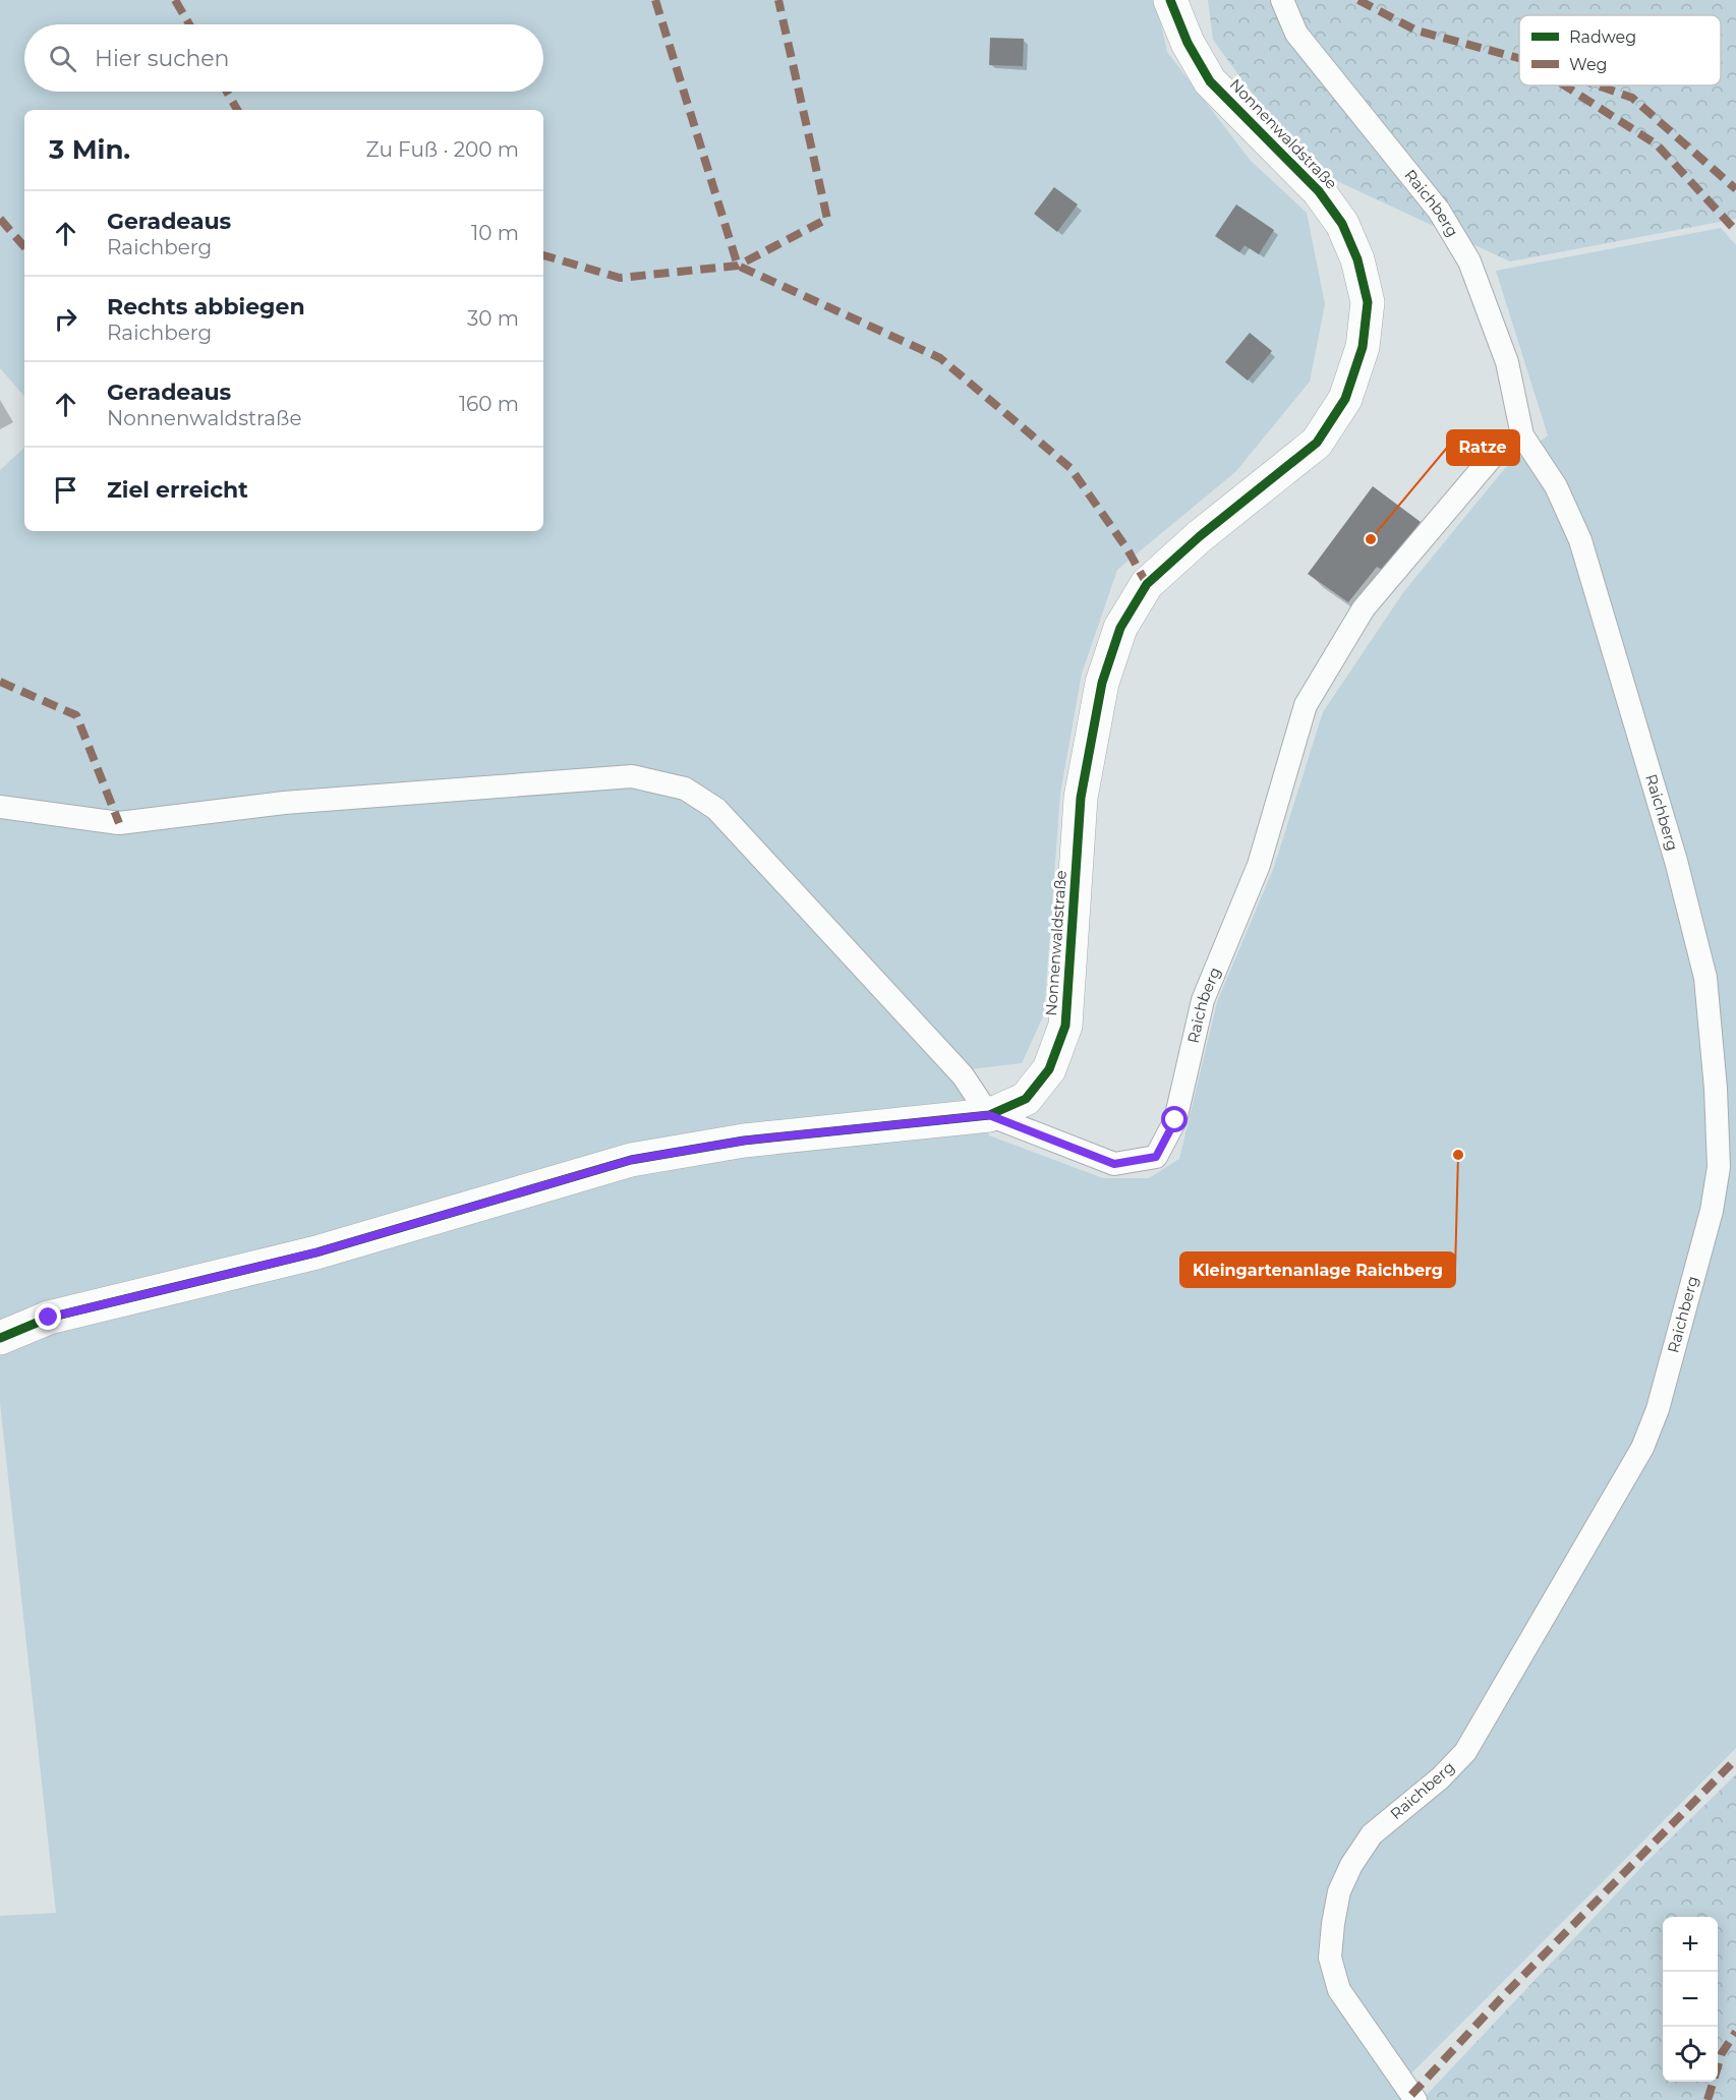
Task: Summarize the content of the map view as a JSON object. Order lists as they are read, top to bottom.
{
  "streets": {
    "street": ["Nonnenwaldstraße"],
    "lane": ["Raichberg"]
  },
  "crossings": [
    ["Nonnenwaldstraße", "Raichberg"]
  ],
  "places": ["Ratze", "Kleingartenanlage Raichberg"],
  "legend": ["Radweg", "Weg"],
  "page": {
    "search": "Hier suchen",
    "heading": ["3 Min.", "Zu Fuß · 200 m"],
    "list": [
      ["Geradeaus", "Raichberg", "10 m"],
      ["Rechts abbiegen", "Raichberg", "30 m"],
      ["Geradeaus", "Nonnenwaldstraße", "160 m"],
      "Ziel erreicht"
    ],
    "map_buttons": ["+", "−"]
  }
}
